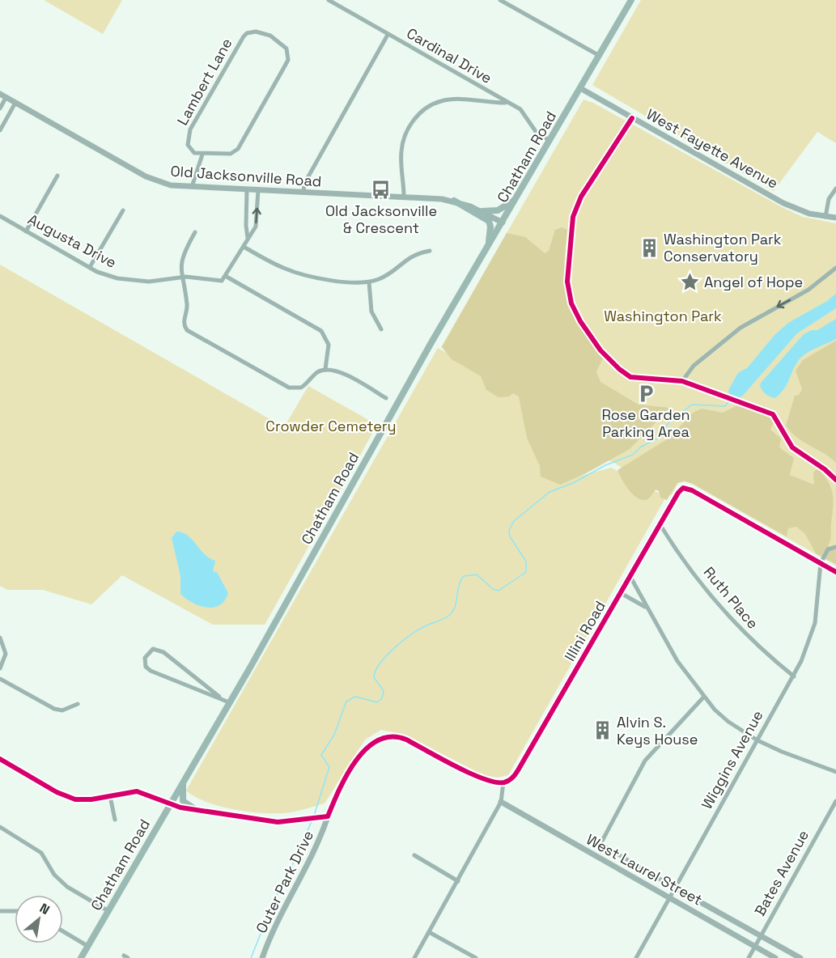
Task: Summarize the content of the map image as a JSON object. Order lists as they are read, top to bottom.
{
  "streets": {
    "main road": ["Chatham Road"],
    "street": [
      "Cardinal Drive",
      "Lambert Lane",
      "West Fayette Avenue",
      "Old Jacksonville Road",
      "Augusta Drive",
      "Ruth Place",
      "Illini Road",
      "Wiggins Avenue",
      "West Laurel Street",
      "Bates Avenue",
      "Outer Park Drive"
    ]
  },
  "crossings": [
    ["Cardinal Drive", "Chatham Road"],
    ["Cardinal Drive", "Old Jacksonville Road"],
    ["West Fayette Avenue", "Chatham Road"],
    ["Chatham Road", "Old Jacksonville Road"],
    ["Ruth Place", "Illini Road"],
    ["Ruth Place", "Wiggins Avenue"],
    ["Illini Road", "Wiggins Avenue"],
    ["Wiggins Avenue", "West Laurel Street"],
    ["West Laurel Street", "Bates Avenue"]
  ],
  "parks": ["Washington Park", "Crowder Cemetery"],
  "places": {
    "bus stop": ["Old Jacksonville & Crescent"],
    "building": ["Washington Park Conservatory", "Alvin S. Keys House"],
    "place": ["Angel of Hope"],
    "parking": ["Rose Garden Parking Area"]
  },
  "north": "top right"
}
